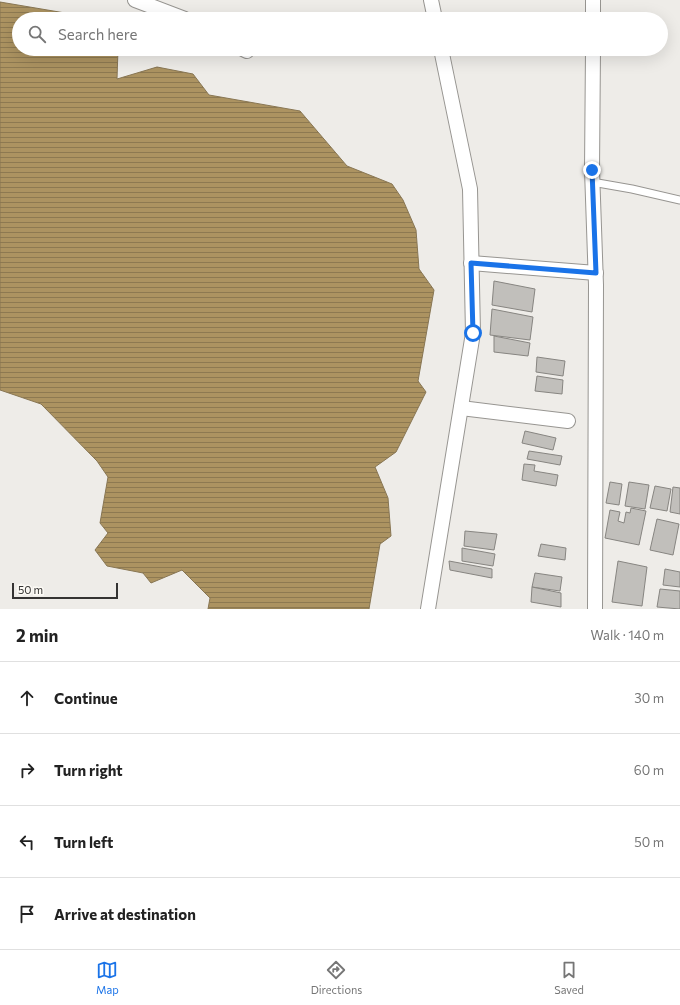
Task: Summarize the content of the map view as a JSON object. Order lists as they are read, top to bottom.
{
  "scale_bar": "50 m",
  "page": {
    "search": "Search here",
    "scale": "50 m",
    "heading": ["2 min", "Walk · 140 m"],
    "list": [
      ["Continue", "30 m"],
      ["Turn right", "60 m"],
      ["Turn left", "50 m"],
      "Arrive at destination"
    ],
    "nav": ["Map", "Directions", "Saved"]
  }
}
